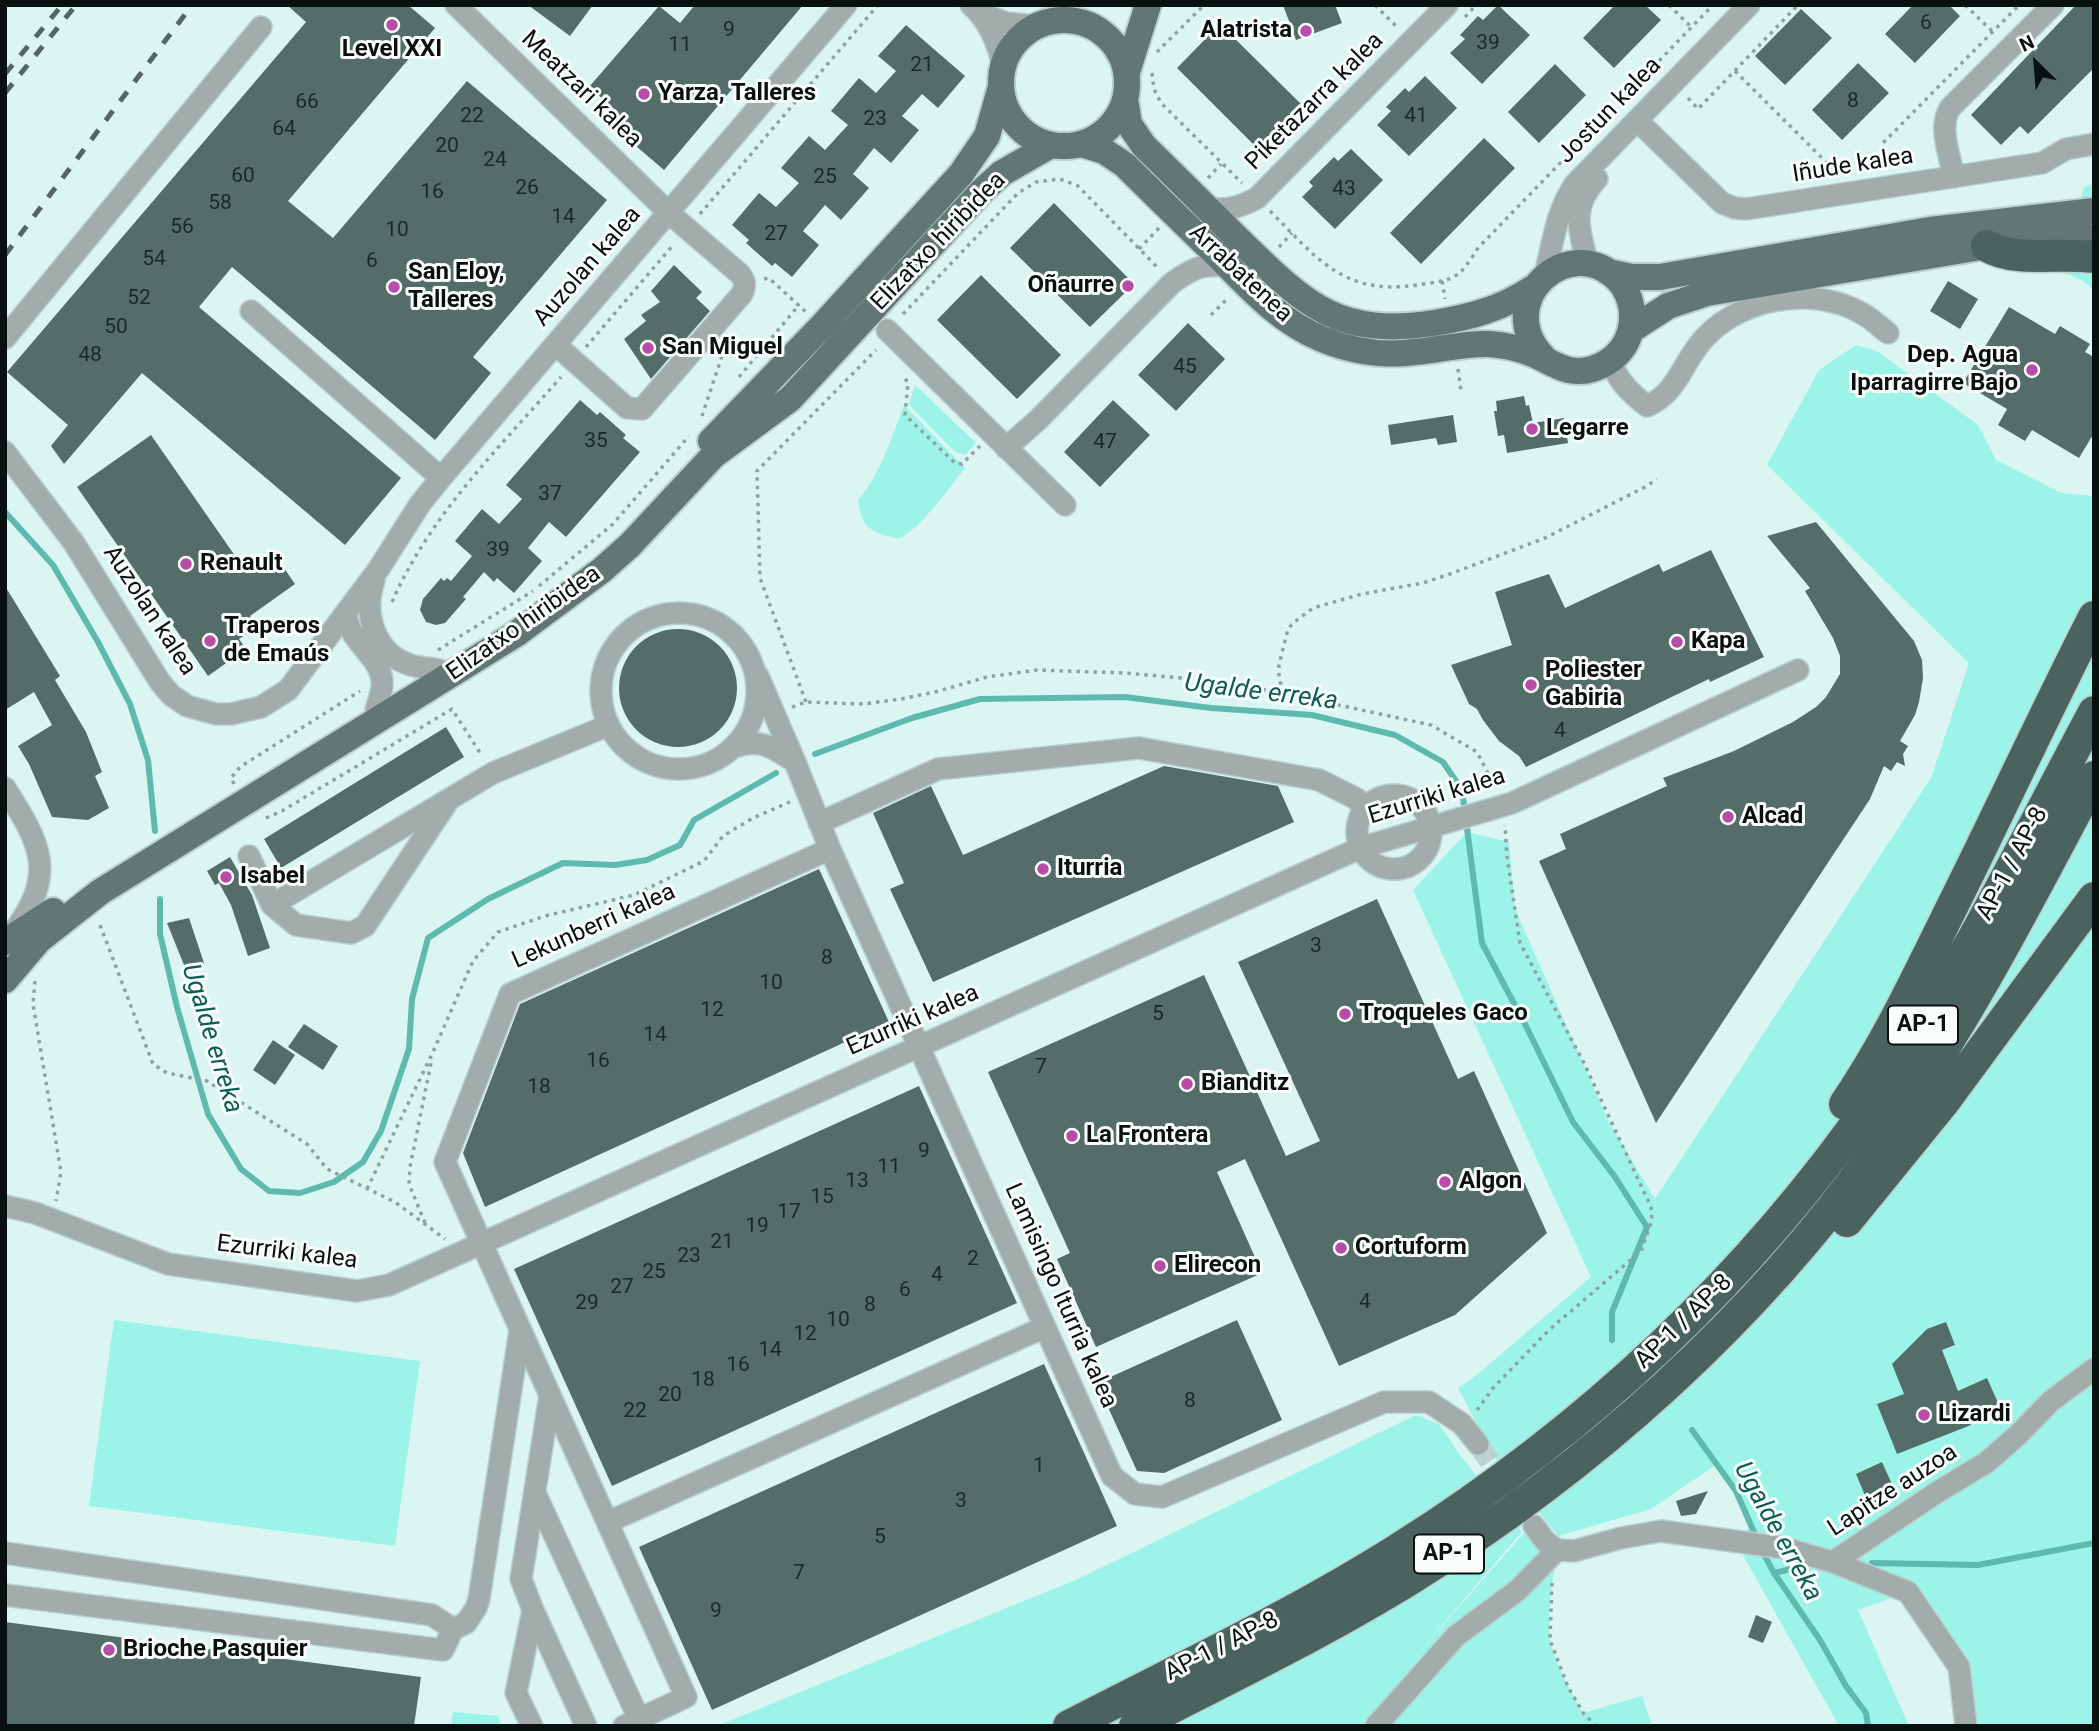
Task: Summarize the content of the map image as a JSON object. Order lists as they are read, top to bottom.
{
  "streets": {
    "highway": ["AP-1 / AP-8", "AP-1"],
    "main road": ["Elizatxo hiribidea", "Arrabatenea"],
    "street": [
      "Meatzari kalea",
      "Piketazarra kalea",
      "Jostun kalea",
      "Iñude kalea",
      "Auzolan kalea",
      "Ezurriki kalea",
      "Lekunberri kalea",
      "Lamisingo Iturria kalea",
      "Lapitze auzoa"
    ]
  },
  "crossings": [
    ["Meatzari kalea", "Auzolan kalea"],
    ["Piketazarra kalea", "Arrabatenea"],
    ["Jostun kalea", "Iñude kalea"],
    ["Jostun kalea", "Arrabatenea"],
    ["Elizatxo hiribidea", "Auzolan kalea"],
    ["Elizatxo hiribidea", "Arrabatenea"],
    ["Ezurriki kalea", "Lekunberri kalea"],
    ["Ezurriki kalea", "Lamisingo Iturria kalea"],
    ["Lekunberri kalea", "Lamisingo Iturria kalea"]
  ],
  "water": ["Ugalde erreka"],
  "places": [
    "Level XXI",
    "Alatrista",
    "Yarza, Talleres",
    "Oñaurre",
    "San Eloy, Talleres",
    "San Miguel",
    "Dep. Agua Iparragirre Bajo",
    "Legarre",
    "Renault",
    "Traperos de Emaús",
    "Kapa",
    "Poliester Gabiria",
    "Alcad",
    "Iturria",
    "Isabel",
    "Troqueles Gaco",
    "Bianditz",
    "La Frontera",
    "Algon",
    "Cortuform",
    "Elirecon",
    "Lizardi",
    "Brioche Pasquier"
  ],
  "house_numbers": [
    "6",
    "9",
    "39",
    "11",
    "21",
    "8",
    "66",
    "22",
    "41",
    "23",
    "64",
    "20",
    "24",
    "60",
    "25",
    "26",
    "43",
    "16",
    "58",
    "14",
    "56",
    "10",
    "27",
    "54",
    "6",
    "52",
    "50",
    "48",
    "45",
    "35",
    "47",
    "37",
    "39",
    "4",
    "3",
    "8",
    "10",
    "12",
    "5",
    "14",
    "16",
    "7",
    "18",
    "9",
    "11",
    "13",
    "15",
    "17",
    "19",
    "21",
    "23",
    "2",
    "25",
    "4",
    "27",
    "6",
    "4",
    "29",
    "8",
    "10",
    "12",
    "14",
    "16",
    "18",
    "20",
    "8",
    "22",
    "1",
    "3",
    "5",
    "7",
    "9"
  ],
  "north": "top left"
}
